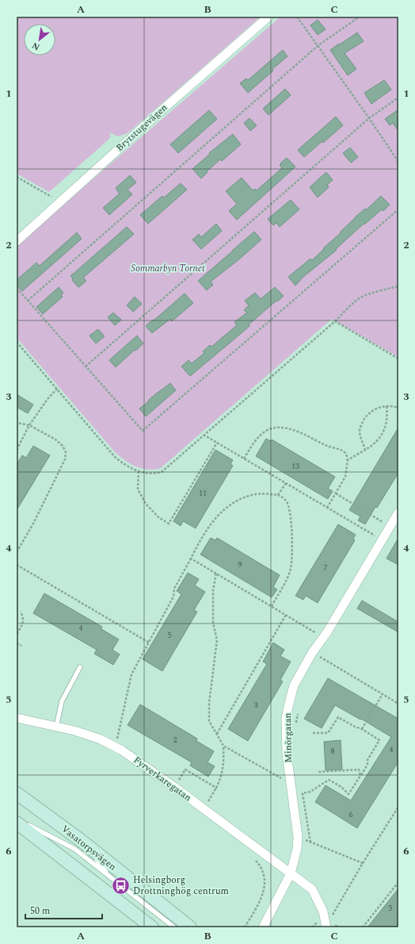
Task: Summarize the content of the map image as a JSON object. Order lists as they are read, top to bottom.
{
  "streets": {
    "main road": ["Vasatorpsvägen"],
    "street": ["Brytstugevägen", "Minörgatan", "Fyrverkaregatan"]
  },
  "crossings": [
    ["Minörgatan", "Fyrverkaregatan"]
  ],
  "parks": ["Sommarbyn Tornet"],
  "places": {
    "bus stop": ["Helsingborg Drottninghög centrum"]
  },
  "house_numbers": [
    "13",
    "11",
    "9",
    "7",
    "4",
    "5",
    "3",
    "2",
    "4",
    "8",
    "6",
    "5"
  ],
  "scale_bar": "50 m",
  "north": "bottom left",
  "grid": {
    "columns": ["A", "B", "C"],
    "rows": [
      "1",
      "2",
      "3",
      "4",
      "5",
      "6"
    ]
  }
}
